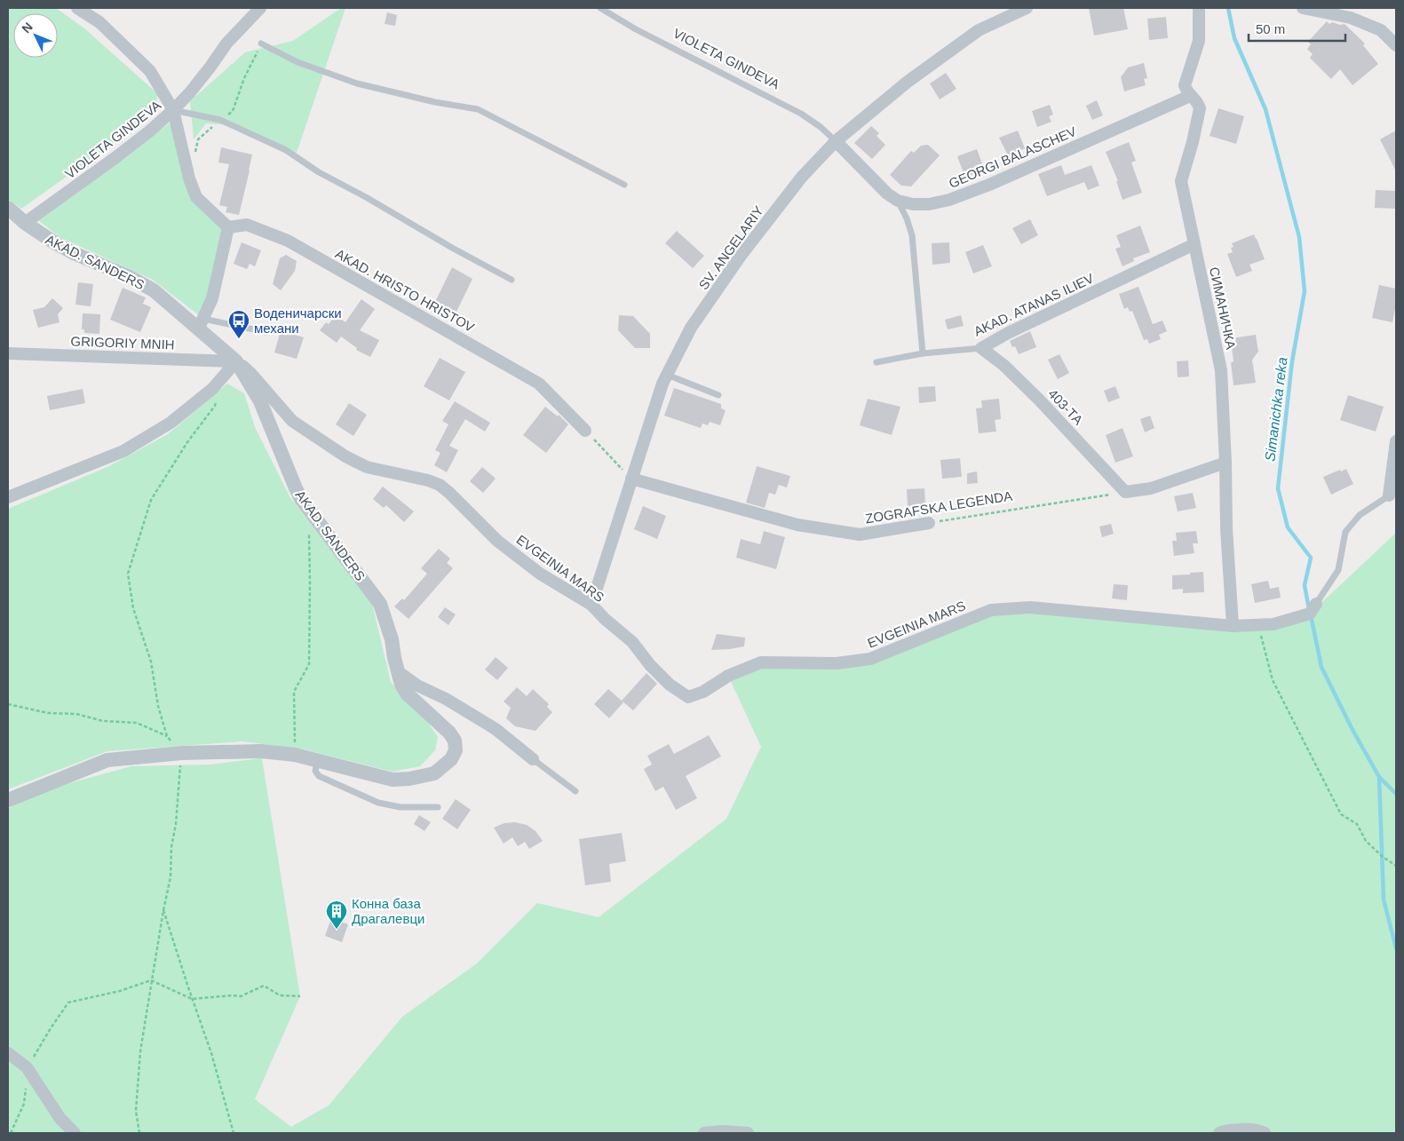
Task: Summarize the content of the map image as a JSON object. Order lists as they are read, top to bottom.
{
  "streets": {
    "street": [
      "VIOLETA GINDEVA",
      "GEORGI BALASCHEV",
      "SV. ANGELARIY",
      "AKAD. SANDERS",
      "AKAD. HRISTO HRISTOV",
      "AKAD. ATANAS ILIEV",
      "СИМАНИЧКА",
      "GRIGORIY MNIH",
      "403-ТА",
      "ZOGRAFSKA LEGENDA",
      "EVGEINIA MARS"
    ]
  },
  "crossings": [
    ["VIOLETA GINDEVA", "GEORGI BALASCHEV"],
    ["VIOLETA GINDEVA", "SV. ANGELARIY"],
    ["VIOLETA GINDEVA", "AKAD. SANDERS"],
    ["GEORGI BALASCHEV", "SV. ANGELARIY"],
    ["GEORGI BALASCHEV", "СИМАНИЧКА"],
    ["SV. ANGELARIY", "ZOGRAFSKA LEGENDA"],
    ["SV. ANGELARIY", "EVGEINIA MARS"],
    ["AKAD. SANDERS", "GRIGORIY MNIH"],
    ["AKAD. SANDERS", "EVGEINIA MARS"],
    ["AKAD. ATANAS ILIEV", "СИМАНИЧКА"],
    ["AKAD. ATANAS ILIEV", "403-ТА"],
    ["СИМАНИЧКА", "EVGEINIA MARS"],
    ["GRIGORIY MNIH", "EVGEINIA MARS"],
    ["403-ТА", "ZOGRAFSKA LEGENDA"]
  ],
  "water": ["Simanichka reka"],
  "places": {
    "bus stop": ["Воденичарски механи"],
    "building": ["Конна база Драгалевци"]
  },
  "scale_bar": "50 m",
  "north": "top left"
}
